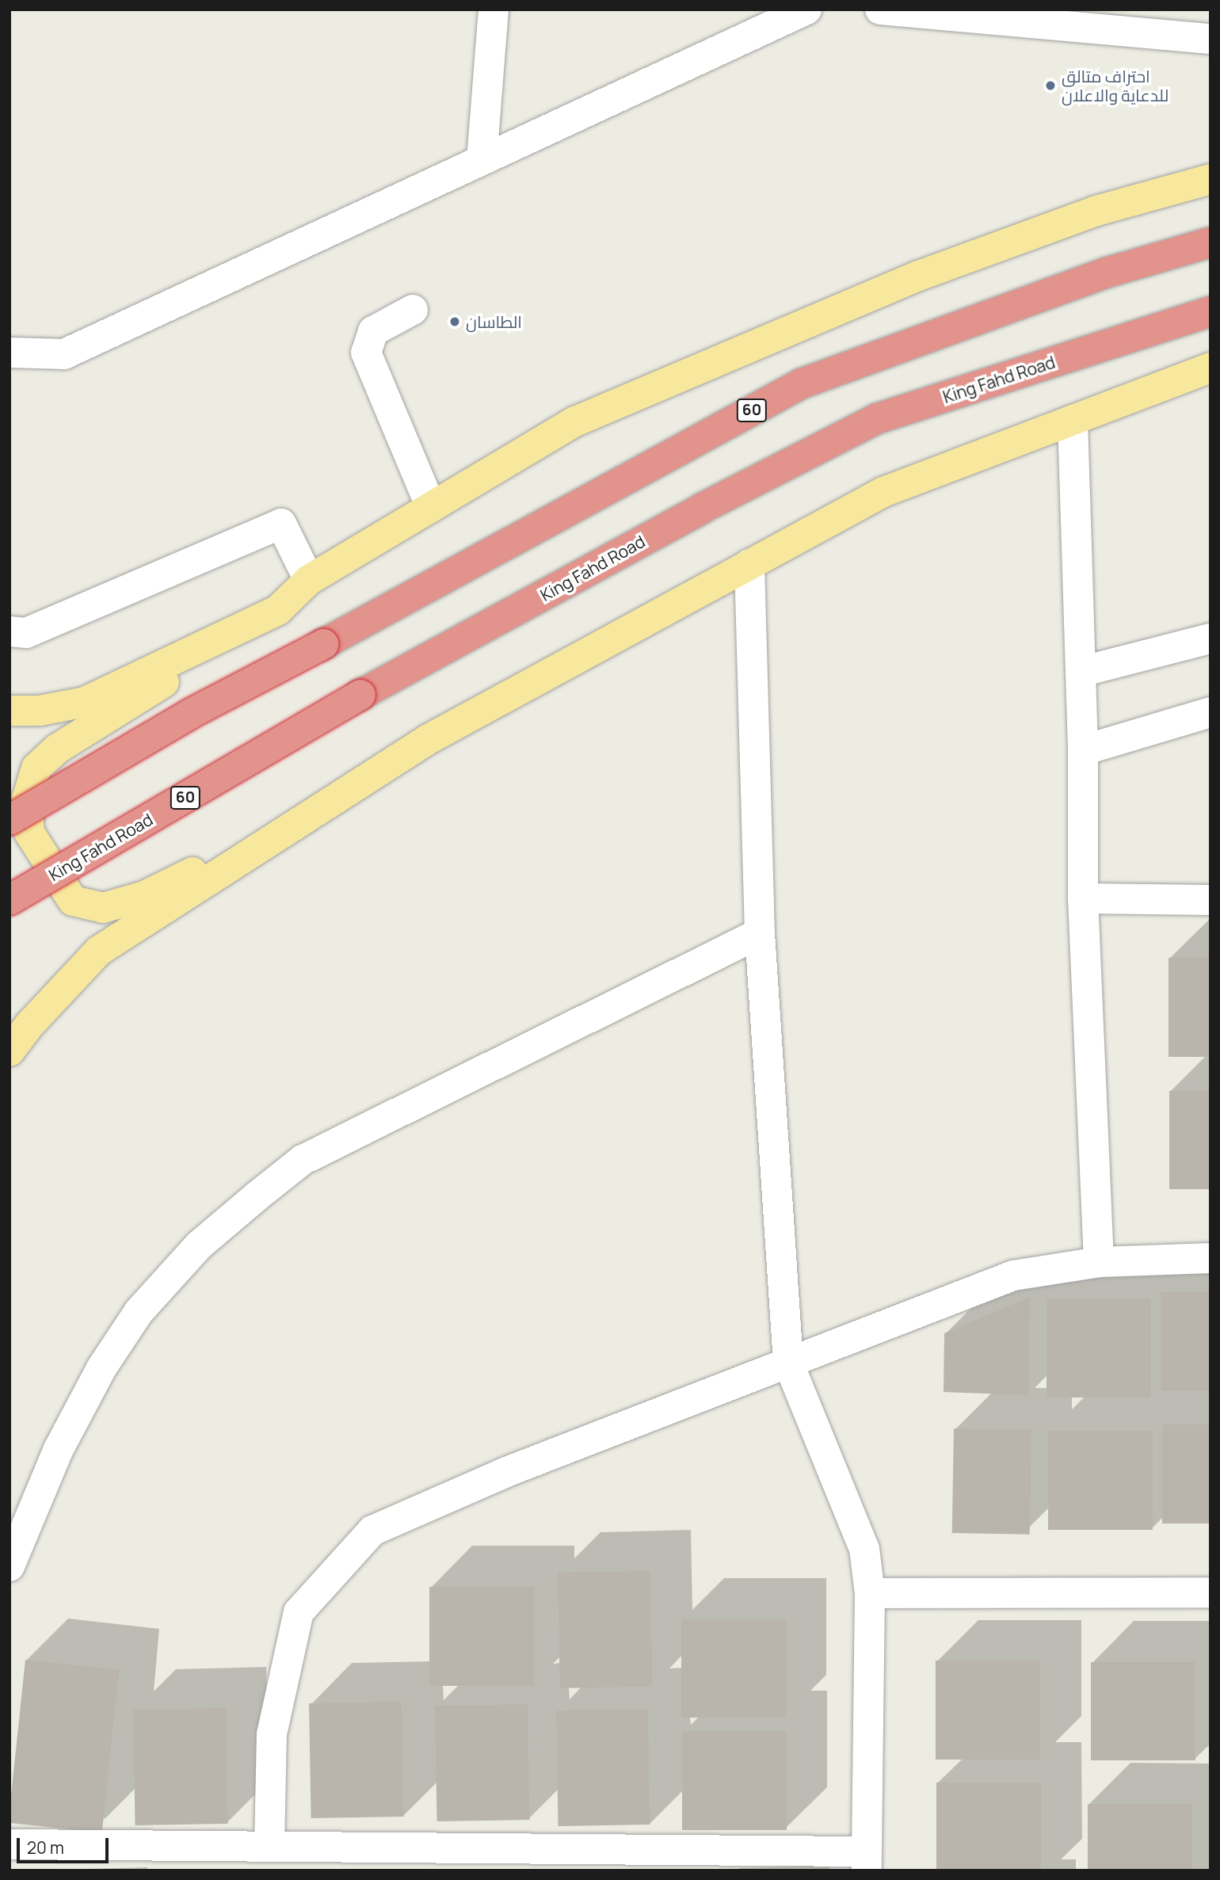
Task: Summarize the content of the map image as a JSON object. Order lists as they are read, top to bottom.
{
  "streets": {
    "highway": ["King Fahd Road", "60"]
  },
  "places": ["احتراف متالق للدعاية والاعلان", "الطاسان"],
  "scale_bar": "20 m"
}
